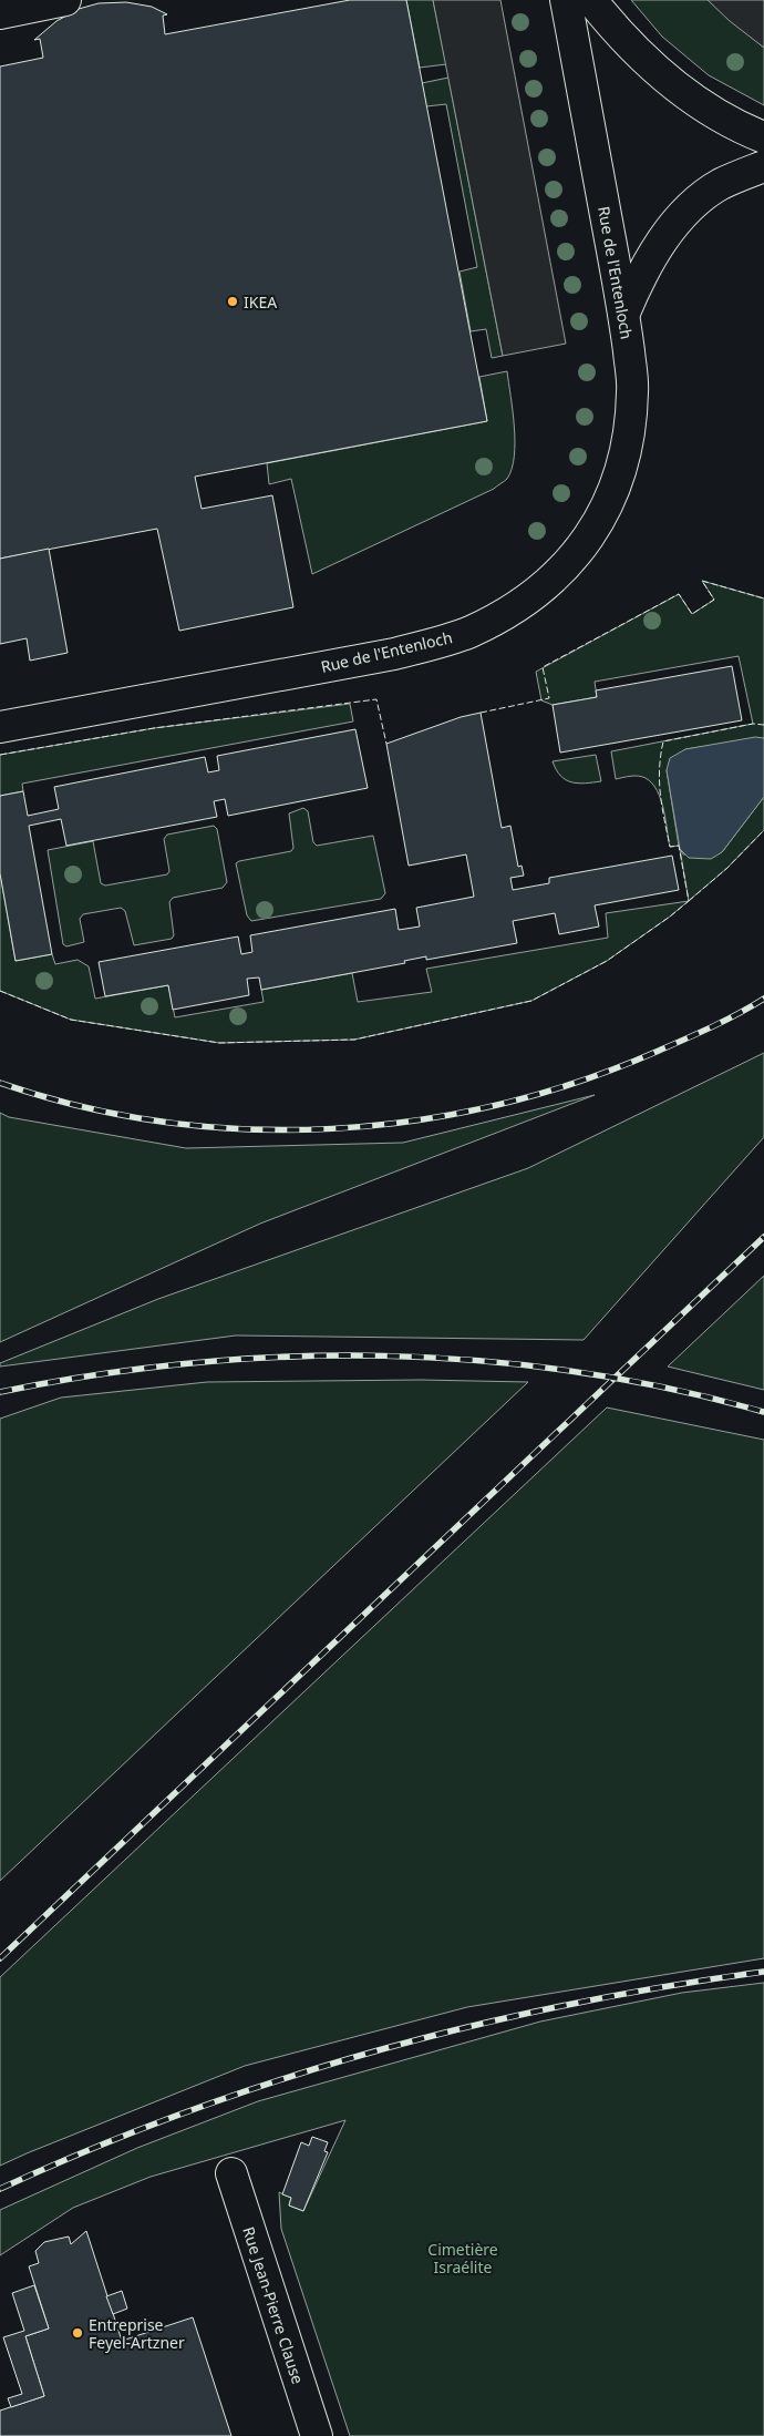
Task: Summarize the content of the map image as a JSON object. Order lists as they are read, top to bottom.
{
  "streets": {
    "street": ["Rue de l'Entenloch", "Rue Jean-Pierre Clause"]
  },
  "parks": ["Cimetière Israélite"],
  "places": ["IKEA", "Entreprise Feyel-Artzner"]
}
